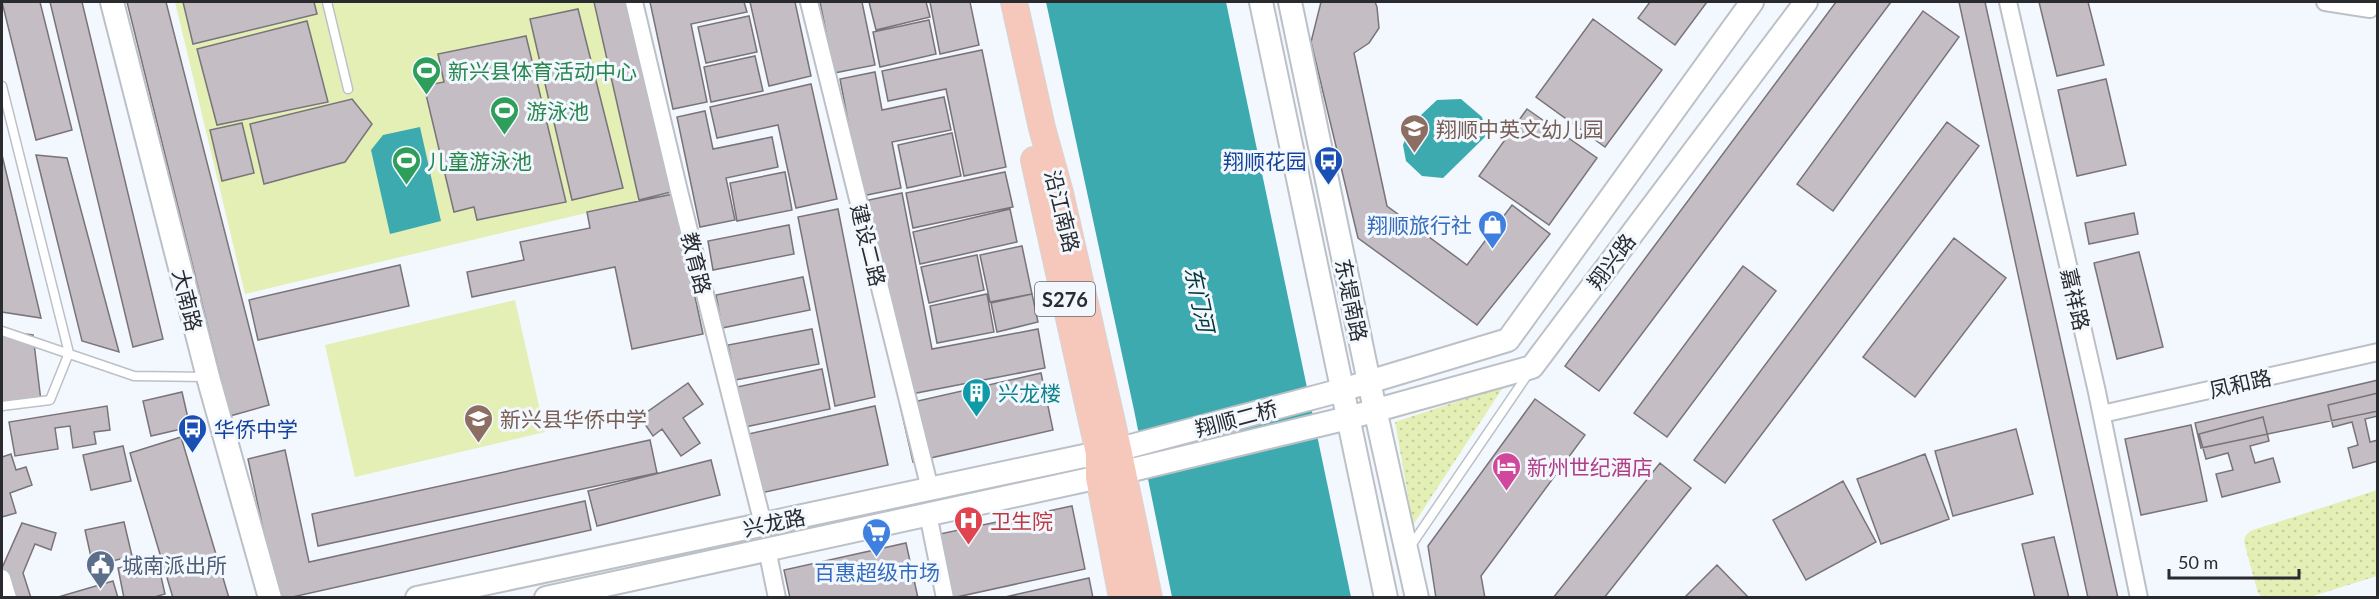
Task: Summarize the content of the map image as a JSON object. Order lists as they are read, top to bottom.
{
  "streets": {
    "main road": [
      "沿江南路",
      "翔兴路",
      "S276",
      "大南路",
      "东堤南路",
      "翔顺二桥",
      "兴龙路"
    ],
    "street": [
      "建设二路",
      "教育路",
      "嘉祥路",
      "凤和路"
    ]
  },
  "crossings": [
    ["沿江南路", "翔顺二桥"],
    ["沿江南路", "兴龙路"],
    ["建设二路", "兴龙路"],
    ["翔兴路", "东堤南路"],
    ["翔兴路", "翔顺二桥"],
    ["教育路", "兴龙路"],
    ["嘉祥路", "凤和路"],
    ["东堤南路", "翔顺二桥"],
    ["翔顺二桥", "兴龙路"]
  ],
  "water": ["东门河"],
  "places": {
    "sports": ["新兴县体育活动中心", "游泳池", "儿童游泳池"],
    "school or university": ["翔顺中英文幼儿园", "新兴县华侨中学"],
    "bus stop": ["翔顺花园", "华侨中学"],
    "shop": ["翔顺旅行社"],
    "building": ["兴龙楼"],
    "hotel": ["新州世纪酒店"],
    "hospital": ["卫生院"],
    "supermarket": ["百惠超级市场"],
    "public building": ["城南派出所"]
  },
  "scale_bar": "50 m"
}
